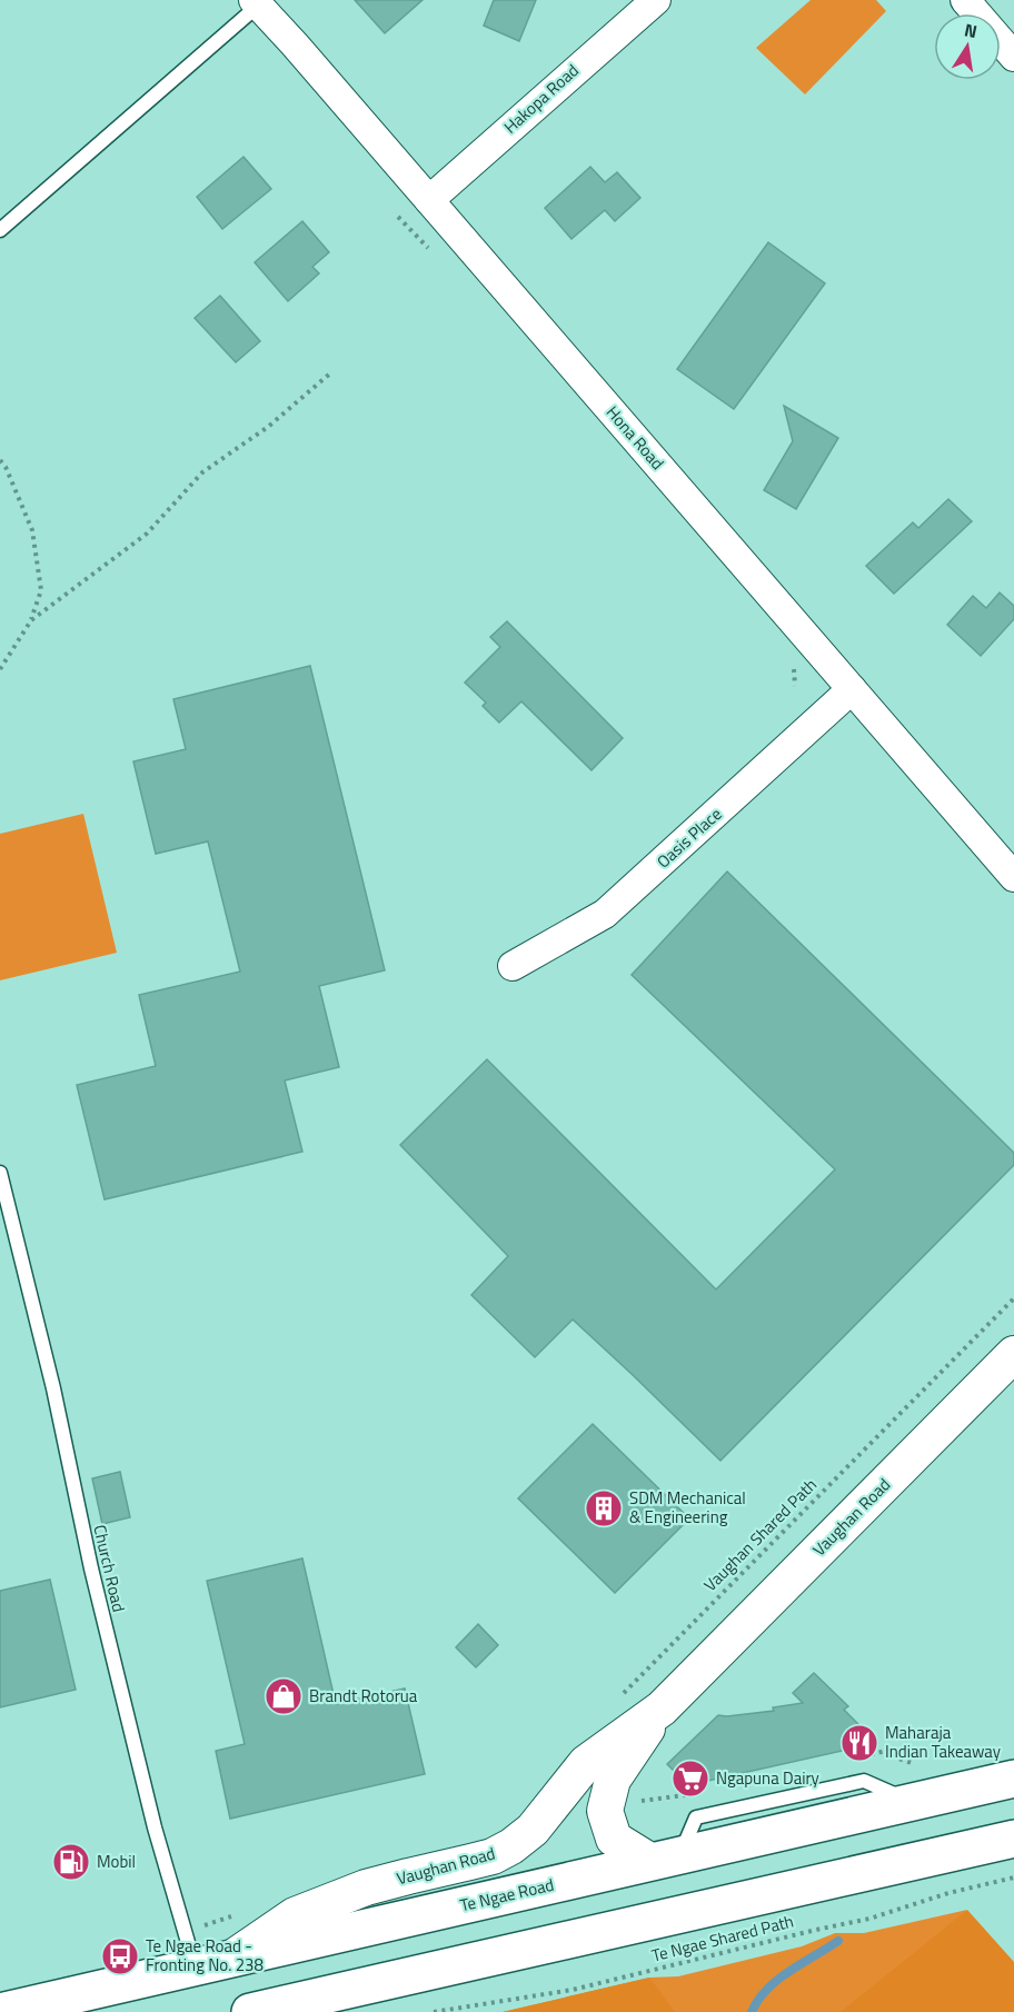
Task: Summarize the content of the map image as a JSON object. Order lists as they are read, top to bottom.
{
  "streets": {
    "highway": ["Te Ngae Road"],
    "street": [
      "Hakopa Road",
      "Hona Road",
      "Oasis Place",
      "Vaughan Road"
    ],
    "lane": ["Church Road"],
    "path": ["Vaughan Shared Path", "Te Ngae Shared Path"]
  },
  "crossings": [
    ["Hakopa Road", "Hona Road"],
    ["Hona Road", "Oasis Place"],
    ["Vaughan Road", "Te Ngae Road"],
    ["Church Road", "Te Ngae Road"]
  ],
  "places": {
    "building": ["SDM Mechanical & Engineering"],
    "shop": ["Brandt Rotorua"],
    "restaurant": ["Maharaja Indian Takeaway"],
    "supermarket": ["Ngapuna Dairy"],
    "fuel station": ["Mobil"],
    "bus stop": ["Te Ngae Road - Fronting No. 238"]
  },
  "north": "top"
}
